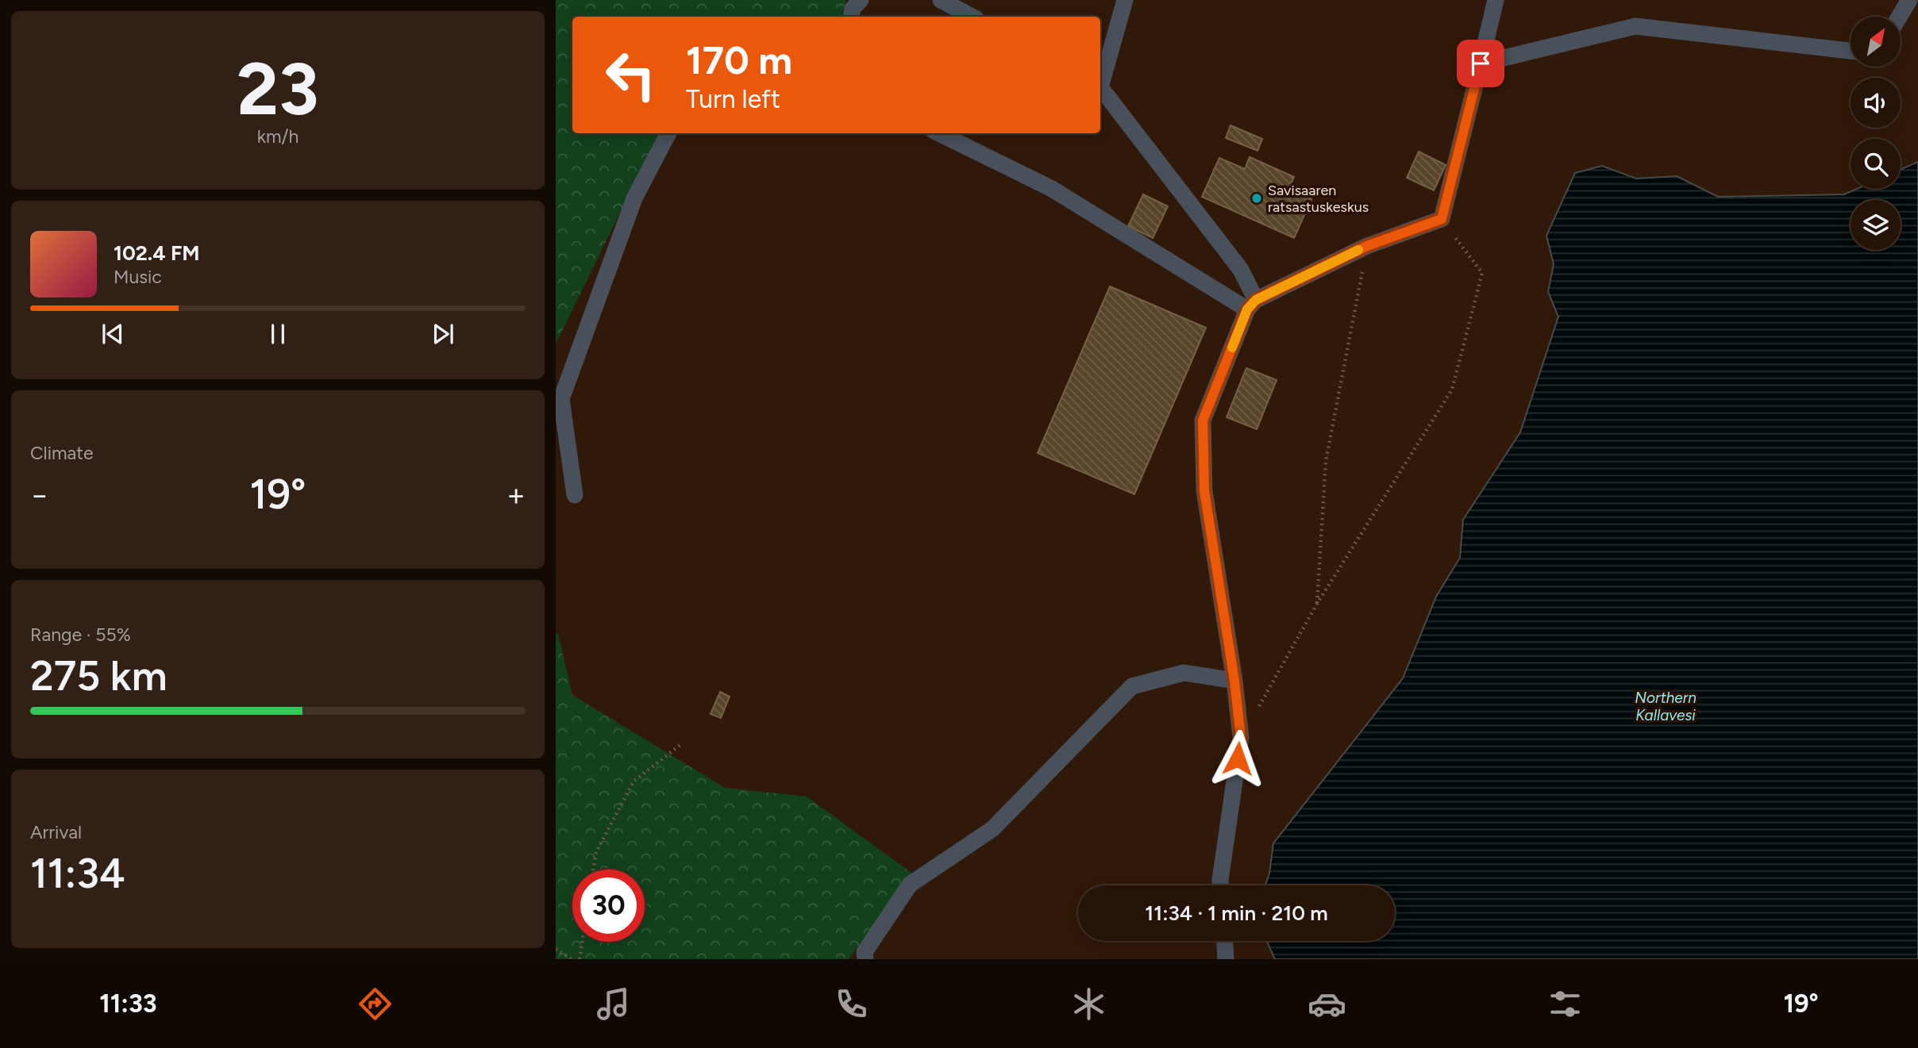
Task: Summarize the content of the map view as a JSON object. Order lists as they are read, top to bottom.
{
  "water": ["Northern Kallavesi"],
  "places": ["Savisaaren ratsastuskeskus"],
  "north": "top right",
  "page": {
    "tile": [
      ["23", "km/h"],
      "Climate",
      ["Range · 55%", "275 km"],
      ["Arrival", "11:34"]
    ],
    "turn": ["170 m", "Turn left"],
    "song": ["102.4 FM", "Music"],
    "heat": ["−", "19°", "+"],
    "limit": "30",
    "trip": "11:34 · 1 min · 210 m",
    "tabs": ["11:33", "19°"]
  }
}
